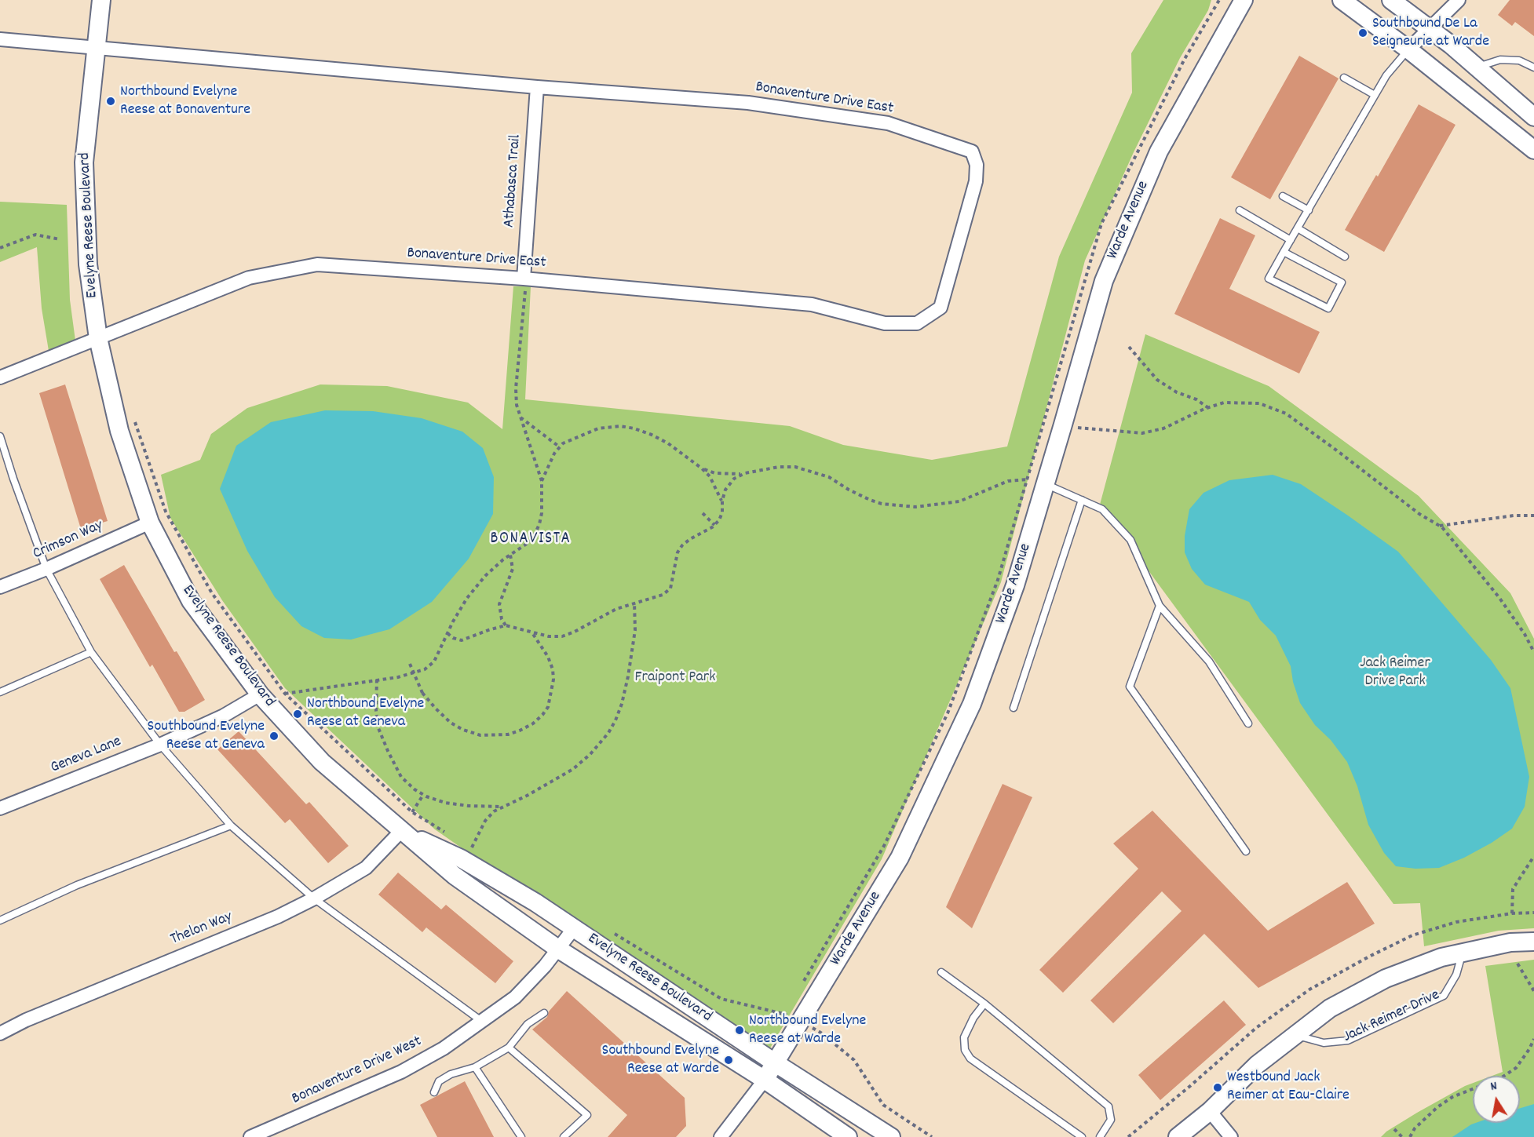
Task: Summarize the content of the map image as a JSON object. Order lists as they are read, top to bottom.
{
  "streets": {
    "street": [
      "Bonaventure Drive East",
      "Athabasca Trail",
      "Warde Avenue",
      "Evelyne Reese Boulevard",
      "Crimson Way",
      "Geneva Lane",
      "Thelon Way",
      "Bonaventure Drive West"
    ],
    "lane": ["Jack Reimer Drive"]
  },
  "crossings": [
    ["Bonaventure Drive East", "Athabasca Trail"],
    ["Bonaventure Drive East", "Evelyne Reese Boulevard"],
    ["Warde Avenue", "Evelyne Reese Boulevard"],
    ["Evelyne Reese Boulevard", "Crimson Way"],
    ["Evelyne Reese Boulevard", "Geneva Lane"],
    ["Evelyne Reese Boulevard", "Thelon Way"],
    ["Evelyne Reese Boulevard", "Bonaventure Drive West"]
  ],
  "districts": ["BONAVISTA"],
  "parks": ["Jack Reimer Drive Park", "Fraipont Park"],
  "places": [
    "Southbound De La Seigneurie at Warde",
    "Northbound Evelyne Reese at Bonaventure",
    "Northbound Evelyne Reese at Geneva",
    "Southbound Evelyne Reese at Geneva",
    "Northbound Evelyne Reese at Warde",
    "Southbound Evelyne Reese at Warde",
    "Westbound Jack Reimer at Eau-Claire"
  ],
  "north": "top"
}
